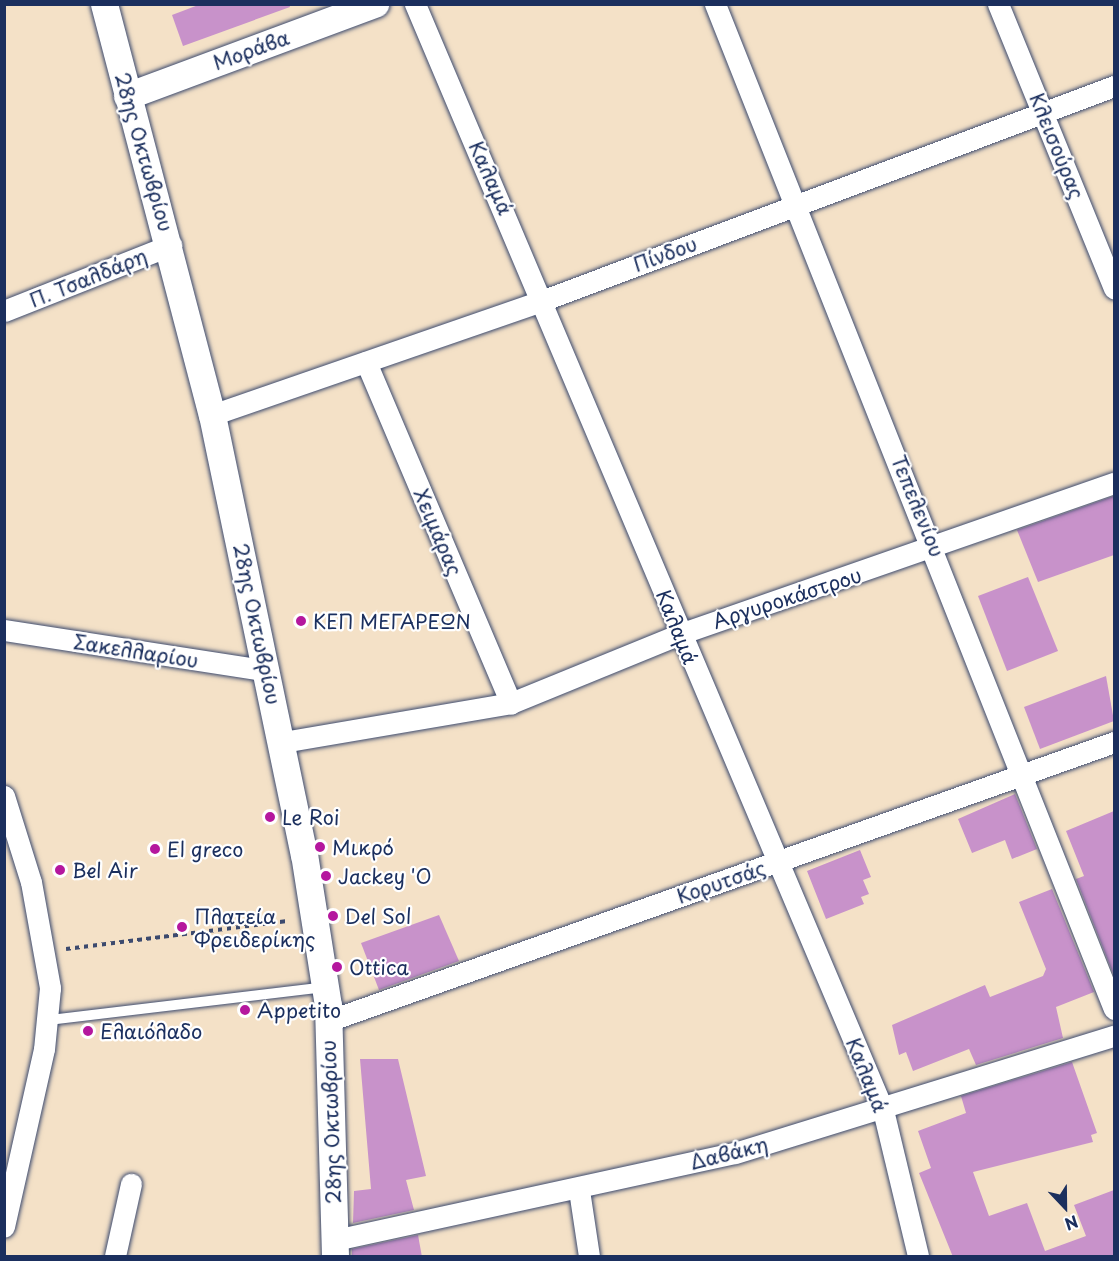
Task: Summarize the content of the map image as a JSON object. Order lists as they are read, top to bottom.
{
  "streets": {
    "street": [
      "Μοράβα",
      "Κλεισούρας",
      "28ης Οκτωβρίου",
      "Καλαμά",
      "Πίνδου",
      "Π. Τσαλδάρη",
      "Τεπελενίου",
      "Χειμάρας",
      "Αργυροκάστρου",
      "Σακελλαρίου",
      "Κορυτσάς",
      "Δαβάκη"
    ]
  },
  "crossings": [
    ["Μοράβα", "28ης Οκτωβρίου"],
    ["Κλεισούρας", "Πίνδου"],
    ["28ης Οκτωβρίου", "Πίνδου"],
    ["28ης Οκτωβρίου", "Π. Τσαλδάρη"],
    ["28ης Οκτωβρίου", "Αργυροκάστρου"],
    ["28ης Οκτωβρίου", "Σακελλαρίου"],
    ["28ης Οκτωβρίου", "Κορυτσάς"],
    ["28ης Οκτωβρίου", "Δαβάκη"],
    ["Καλαμά", "Πίνδου"],
    ["Καλαμά", "Αργυροκάστρου"],
    ["Καλαμά", "Κορυτσάς"],
    ["Καλαμά", "Δαβάκη"],
    ["Πίνδου", "Τεπελενίου"],
    ["Πίνδου", "Χειμάρας"],
    ["Τεπελενίου", "Αργυροκάστρου"],
    ["Τεπελενίου", "Κορυτσάς"],
    ["Χειμάρας", "Αργυροκάστρου"]
  ],
  "places": [
    "ΚΕΠ ΜΕΓΑΡΕΩΝ",
    "Le Roi",
    "Μικρό",
    "El greco",
    "Bel Air",
    "Jackey 'O",
    "Del Sol",
    "Πλατεία Φρειδερίκης",
    "Ottica",
    "Appetito",
    "Ελαιόλαδο"
  ],
  "north": "bottom"
}
